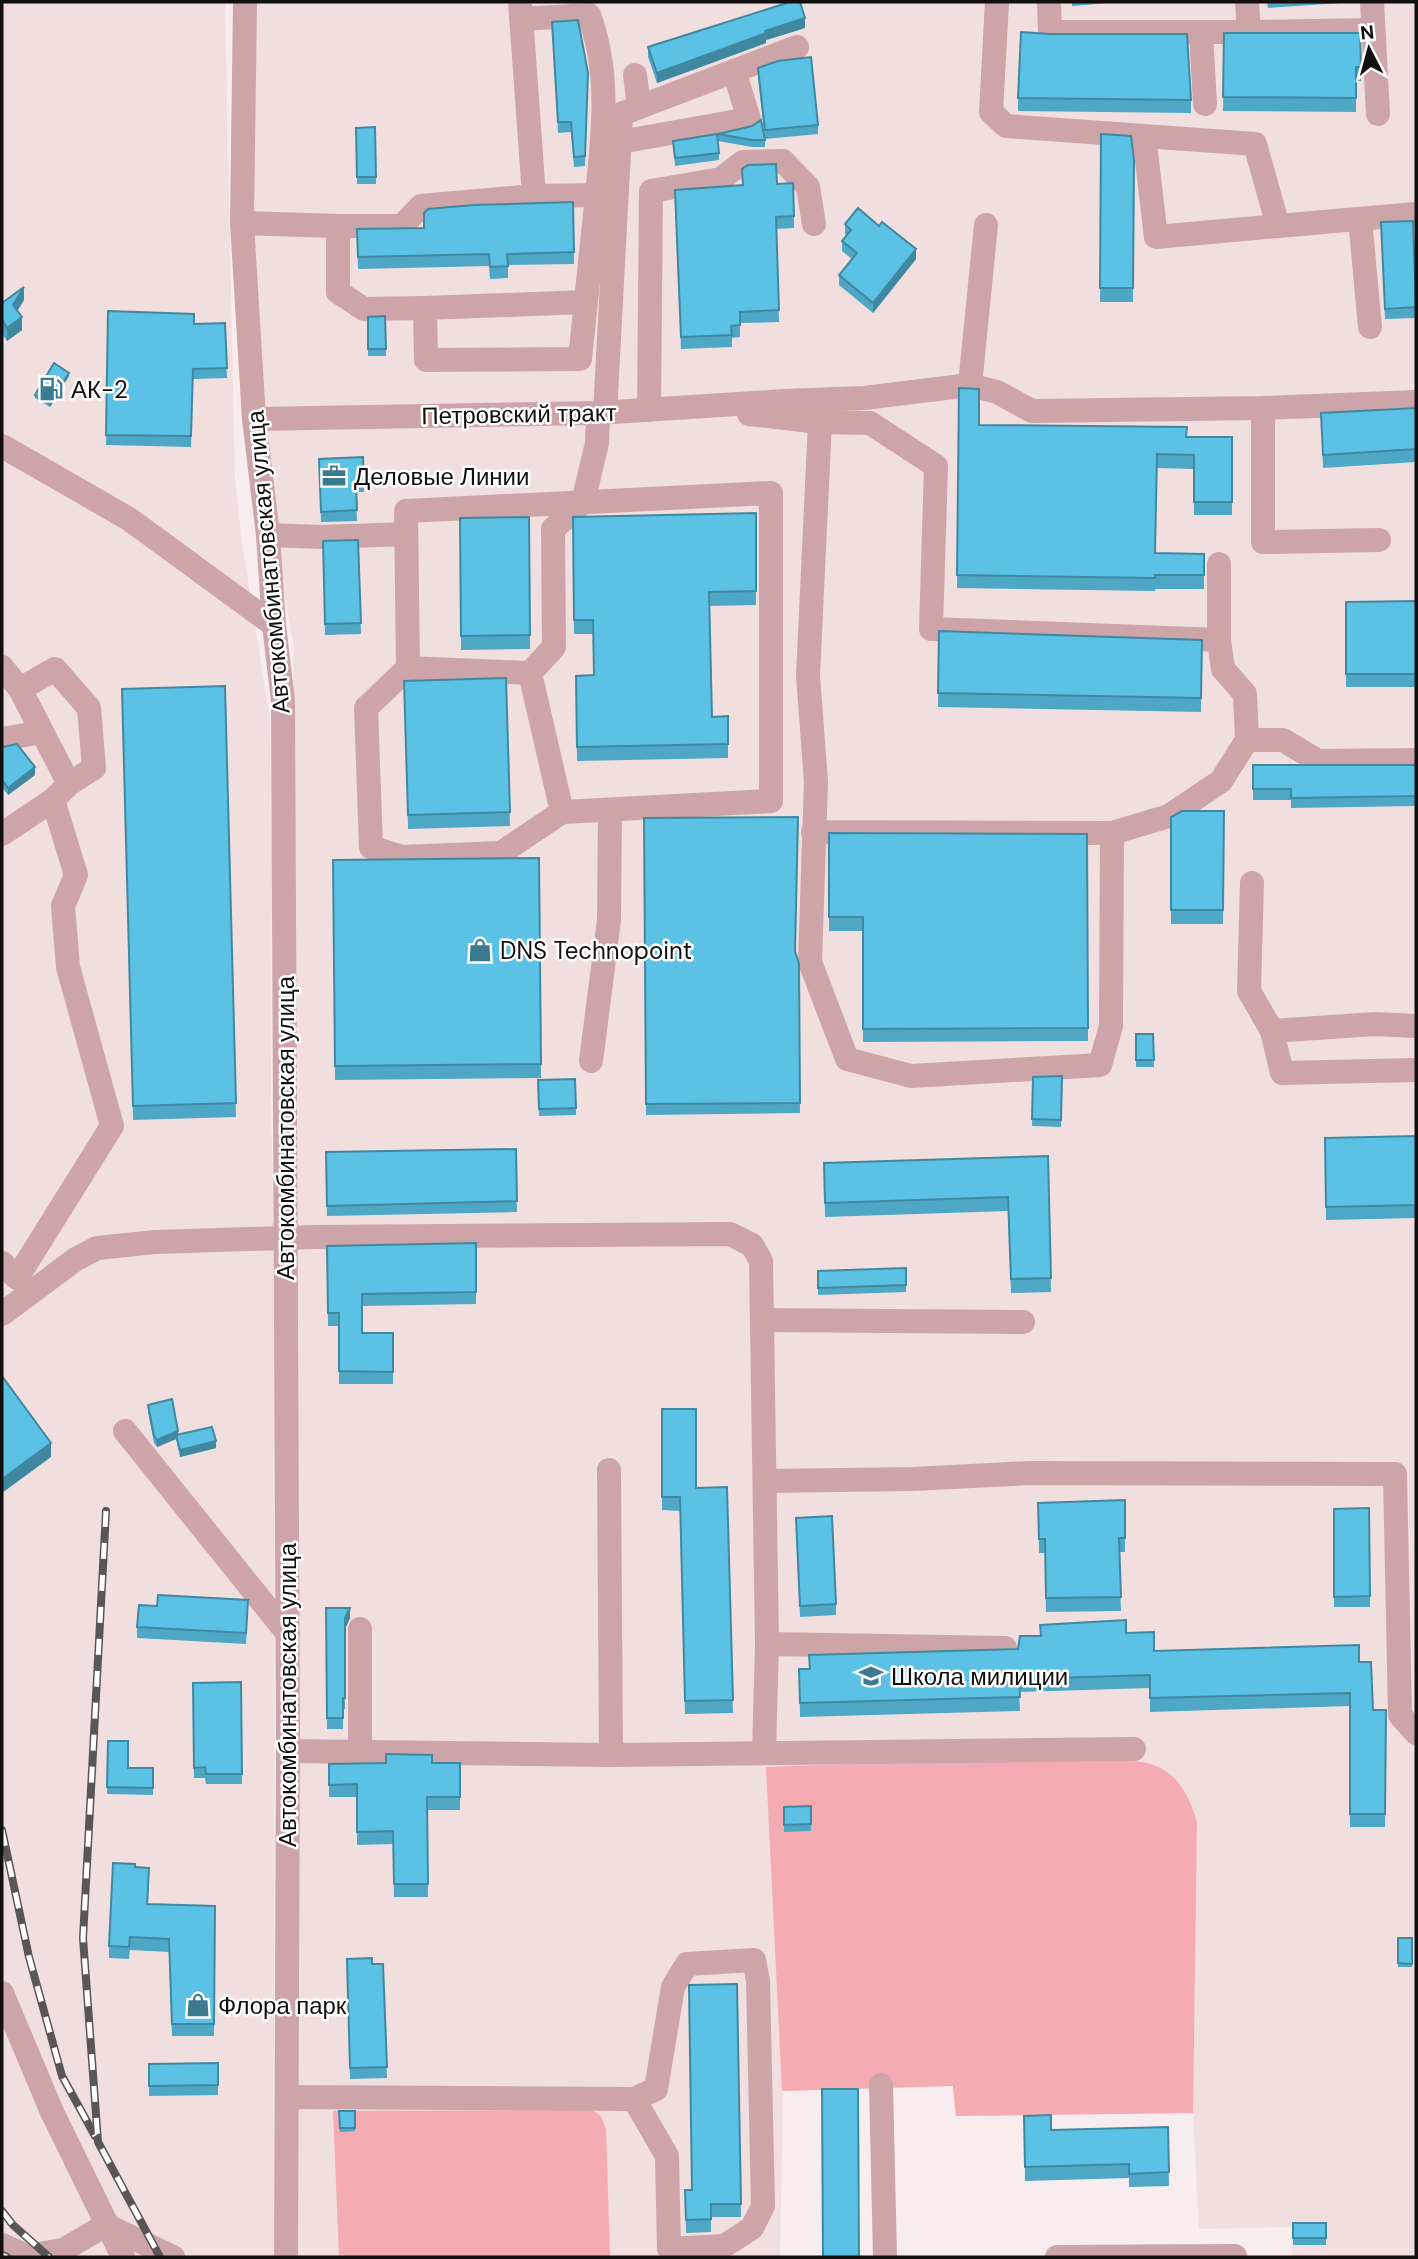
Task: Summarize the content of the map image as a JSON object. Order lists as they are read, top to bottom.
{
  "streets": {
    "street": ["Петровский тракт", "Автокомбинатовская улица"]
  },
  "crossings": [
    ["Петровский тракт", "Автокомбинатовская улица"]
  ],
  "places": {
    "fuel station": ["АК-2"],
    "office": ["Деловые Линии"],
    "shop": ["DNS Technopoint", "Флора парк"],
    "school or university": ["Школа милиции"]
  },
  "north": "top"
}
